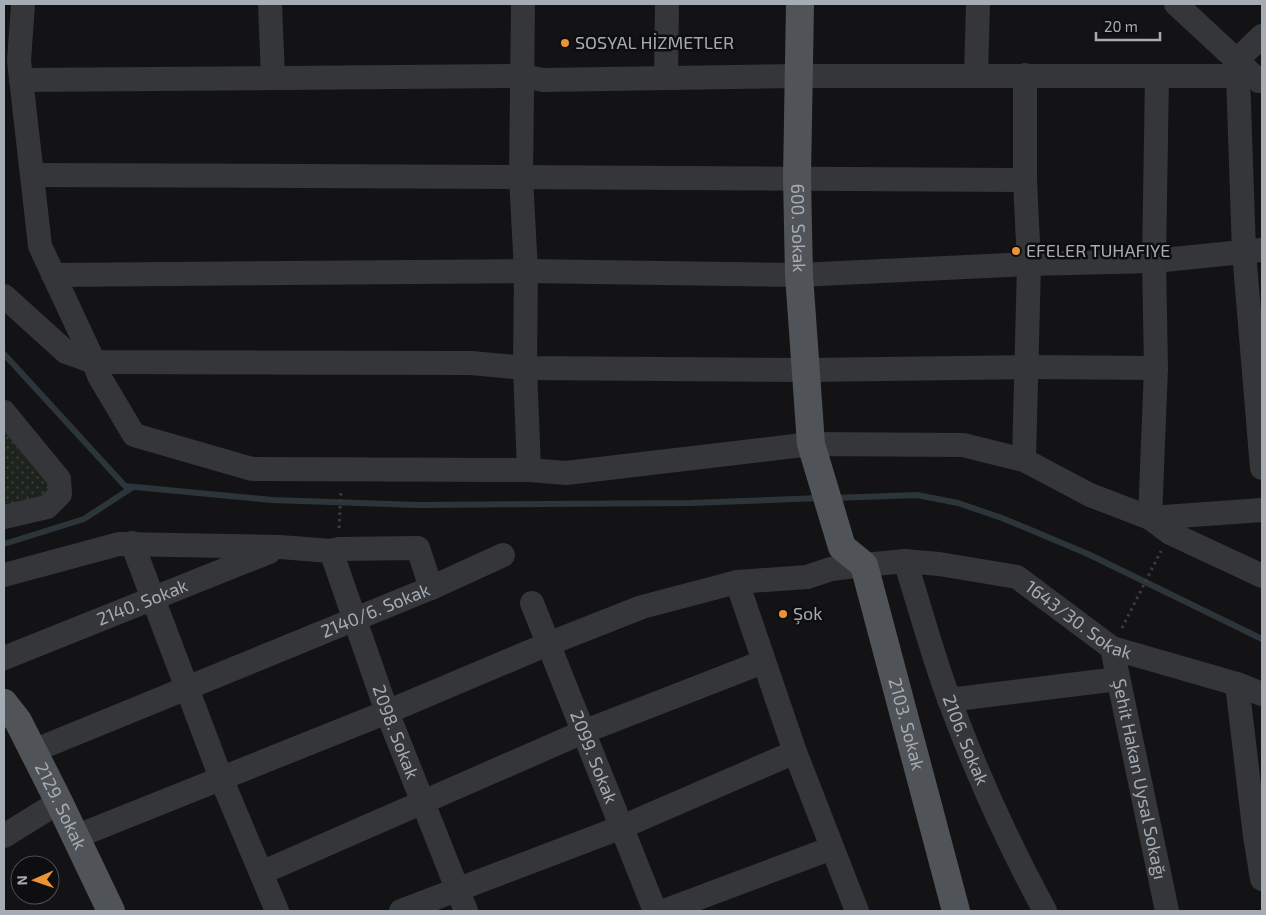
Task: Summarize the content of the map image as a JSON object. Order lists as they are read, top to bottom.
{
  "streets": {
    "main road": ["600. Sokak", "2103. Sokak", "2129. Sokak"],
    "street": [
      "2140. Sokak",
      "2140/6. Sokak",
      "1643/30. Sokak",
      "2098. Sokak",
      "2106. Sokak",
      "2099. Sokak",
      "Şehit Hakan Uysal Sokağı"
    ]
  },
  "crossings": [
    ["600. Sokak", "1643/30. Sokak"],
    ["600. Sokak", "2103. Sokak"],
    ["2140. Sokak", "2140/6. Sokak"],
    ["2140/6. Sokak", "2098. Sokak"],
    ["2140/6. Sokak", "2129. Sokak"],
    ["1643/30. Sokak", "2103. Sokak"],
    ["1643/30. Sokak", "2098. Sokak"],
    ["1643/30. Sokak", "2106. Sokak"],
    ["1643/30. Sokak", "2099. Sokak"],
    ["1643/30. Sokak", "Şehit Hakan Uysal Sokağı"],
    ["1643/30. Sokak", "2129. Sokak"]
  ],
  "places": ["SOSYAL HİZMETLER", "EFELER TUHAFIYE", "Şok"],
  "scale_bar": "20 m",
  "north": "left"
}
